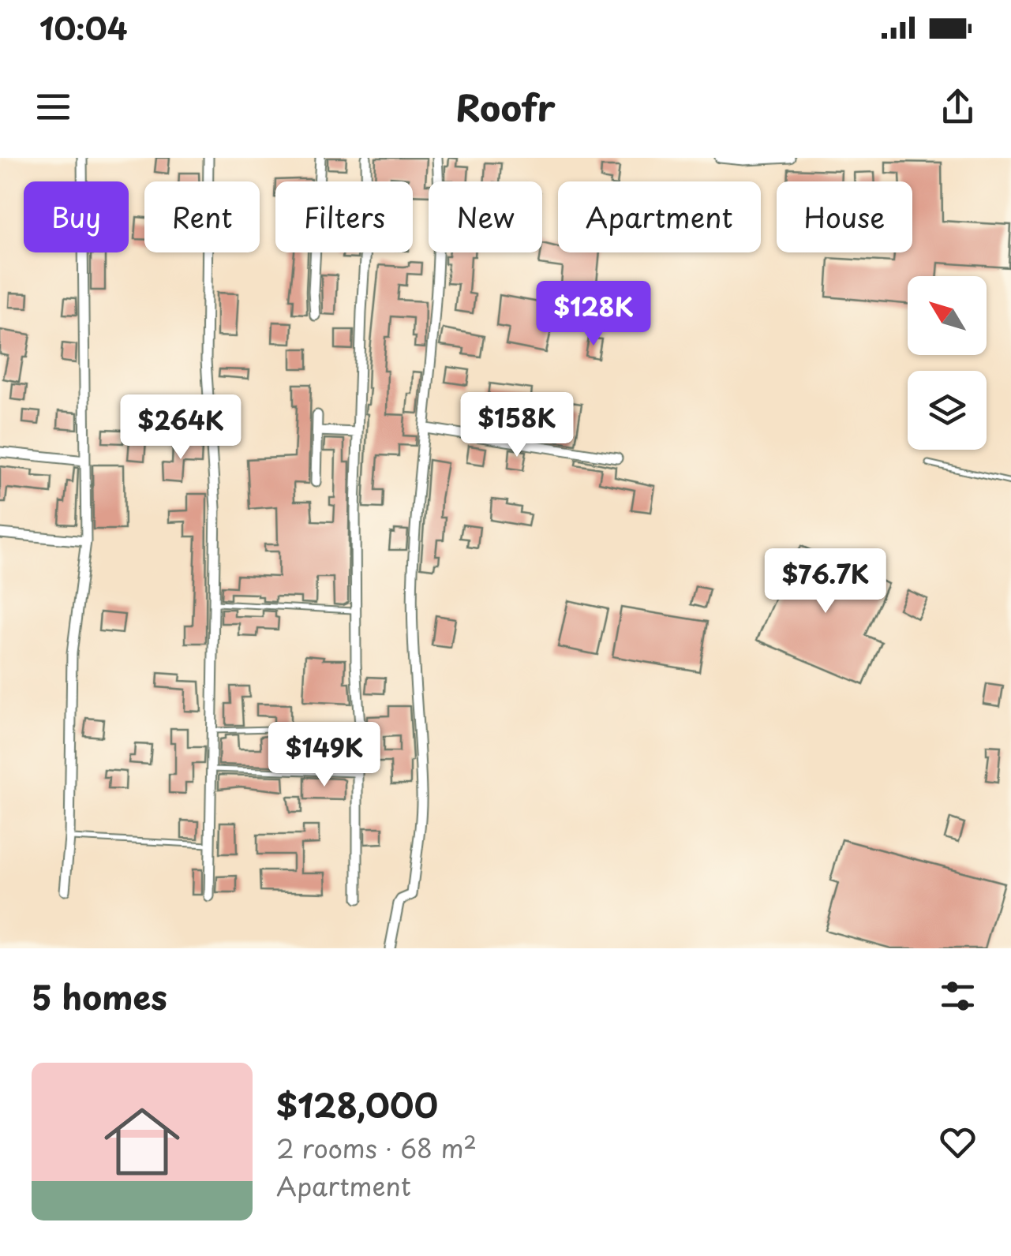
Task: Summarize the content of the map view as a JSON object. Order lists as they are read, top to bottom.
{
  "north": "top left",
  "page": {
    "status": "10:04",
    "header": "Roofr",
    "chip": [
      "Buy",
      "Rent",
      "Filters",
      "New",
      "Apartment",
      "House"
    ],
    "price": [
      "$128K",
      "$158K",
      "$264K",
      "$76.7K",
      "$149K"
    ],
    "heading": "5 homes",
    "list": [
      {
        "name": "$128,000",
        "note": "2 rooms · 68 m² · Apartment"
      }
    ]
  }
}
